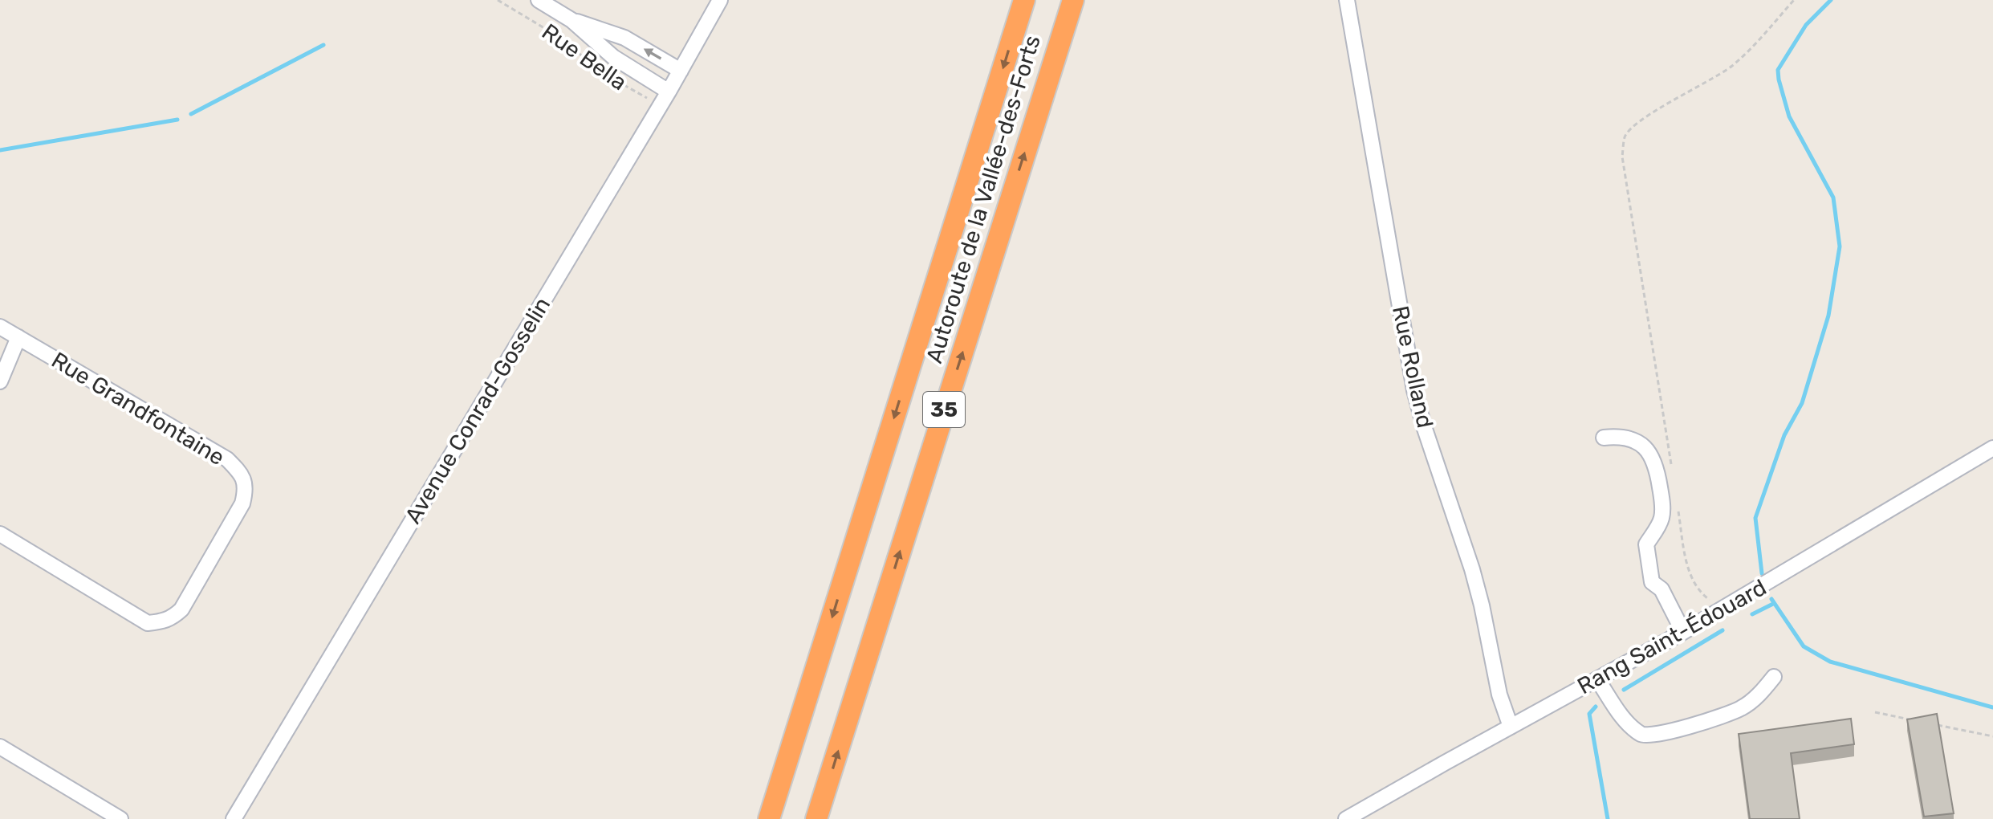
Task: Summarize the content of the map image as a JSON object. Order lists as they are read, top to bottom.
{
  "streets": {
    "highway": ["Autoroute de la Vallée-des-Forts", "35"],
    "street": [
      "Rue Bella",
      "Rue Rolland",
      "Rue Grandfontaine",
      "Avenue Conrad-Gosselin",
      "Rang Saint-Édouard"
    ]
  },
  "crossings": [
    ["Rue Bella", "Avenue Conrad-Gosselin"],
    ["Rue Rolland", "Rang Saint-Édouard"]
  ]
}
